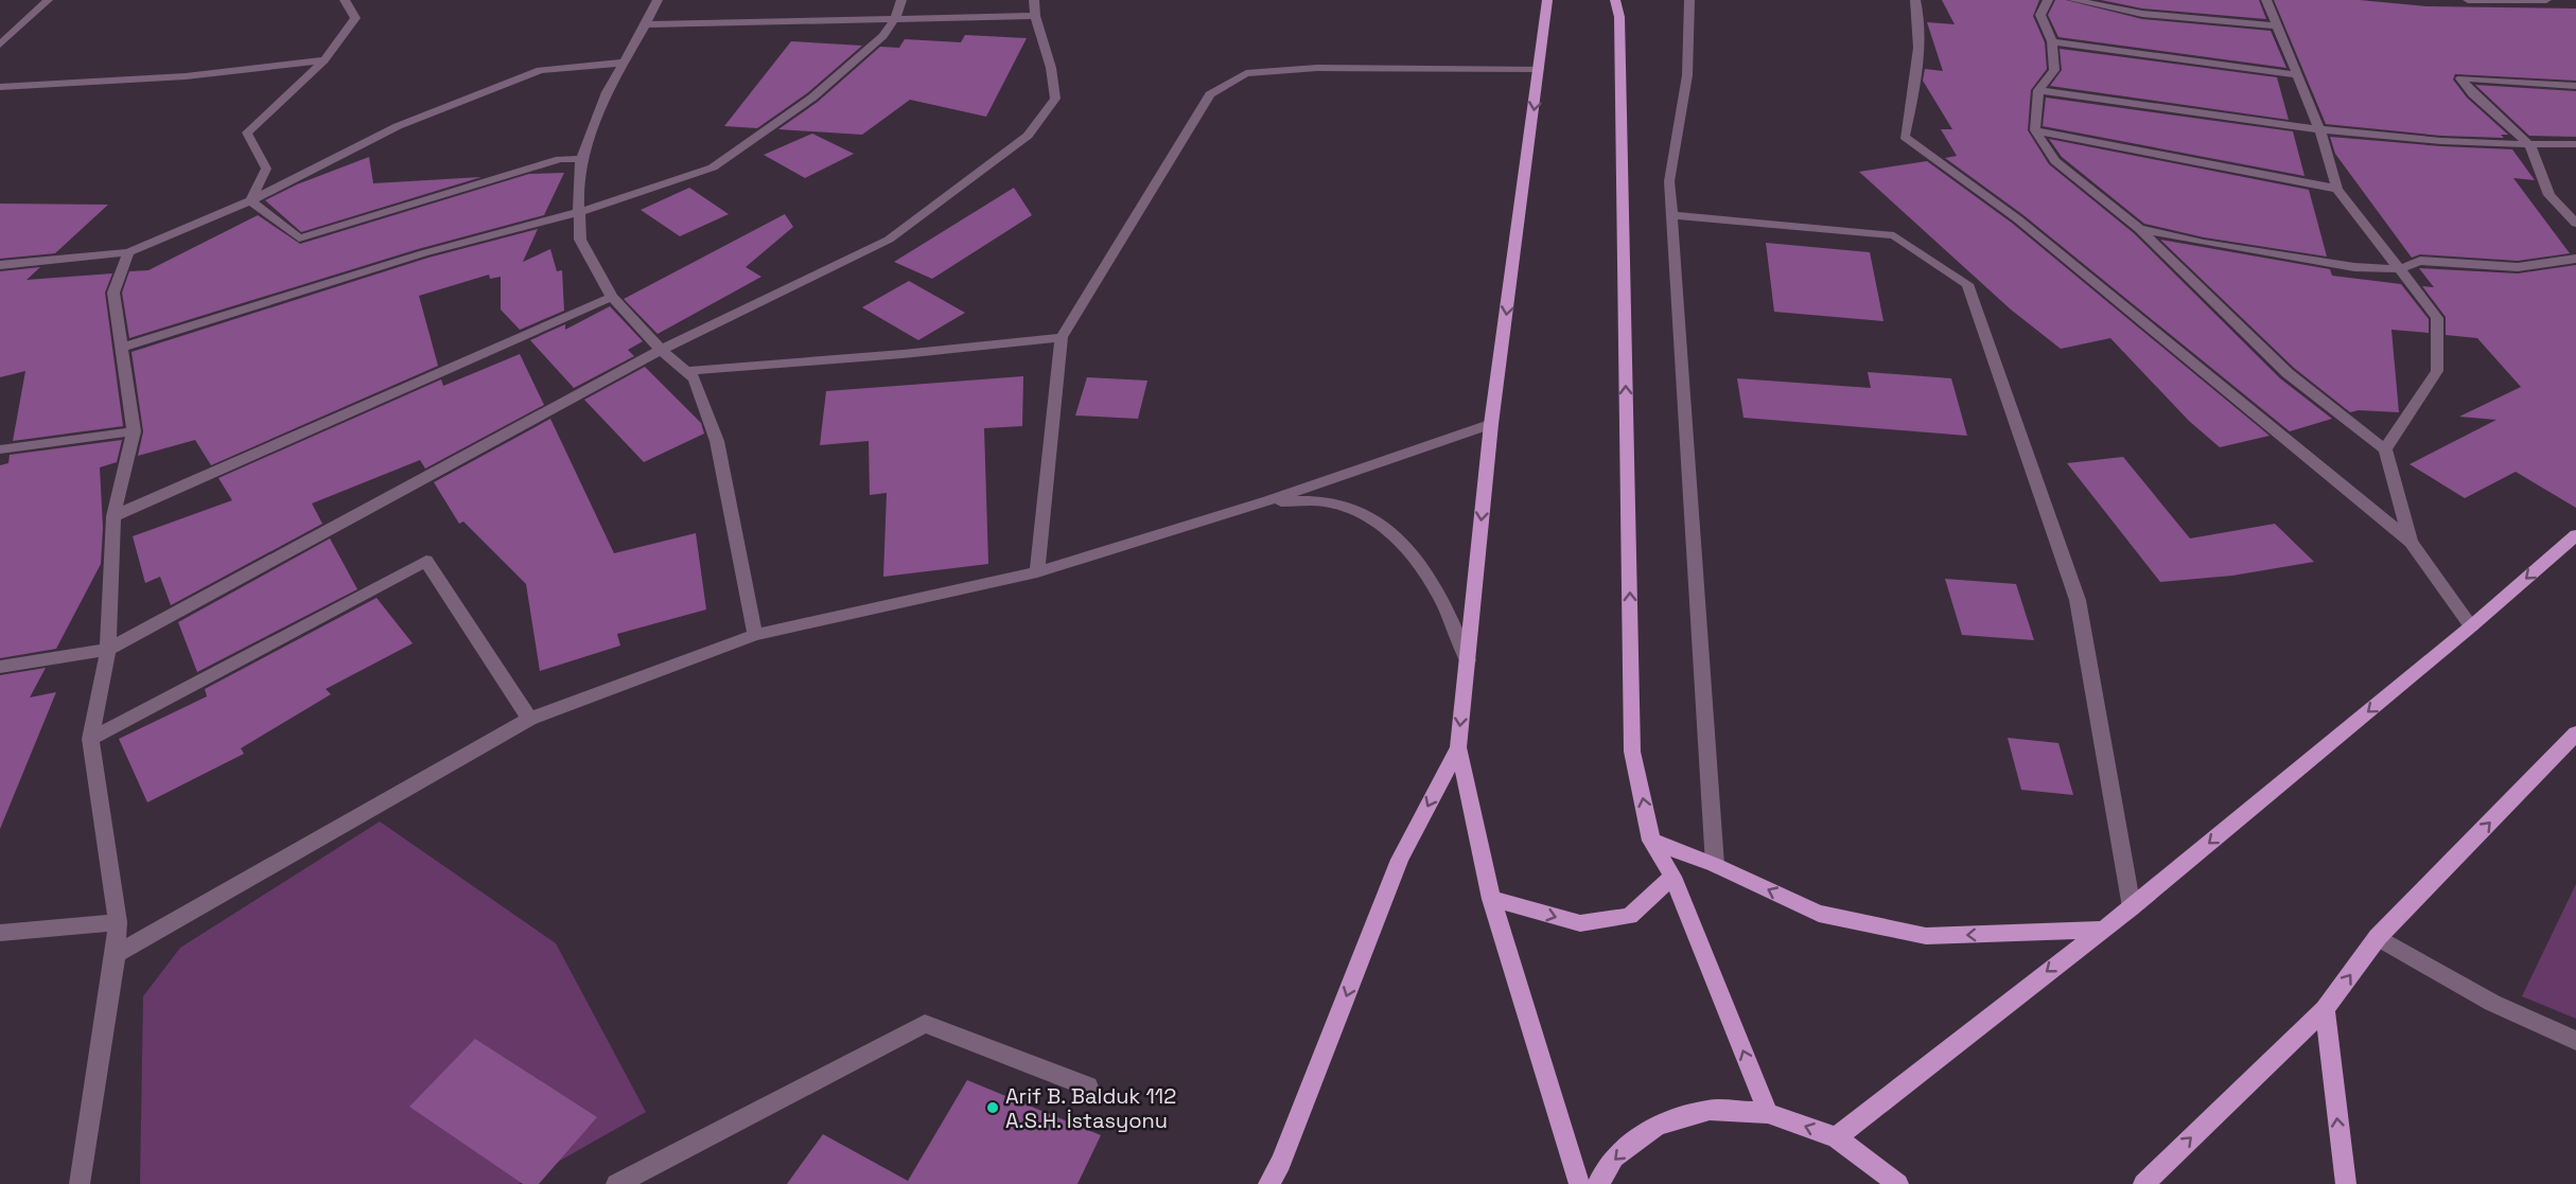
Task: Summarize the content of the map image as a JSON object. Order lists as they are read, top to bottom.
{
  "places": ["Arif B. Balduk 112 A.S.H. İstasyonu"]
}
